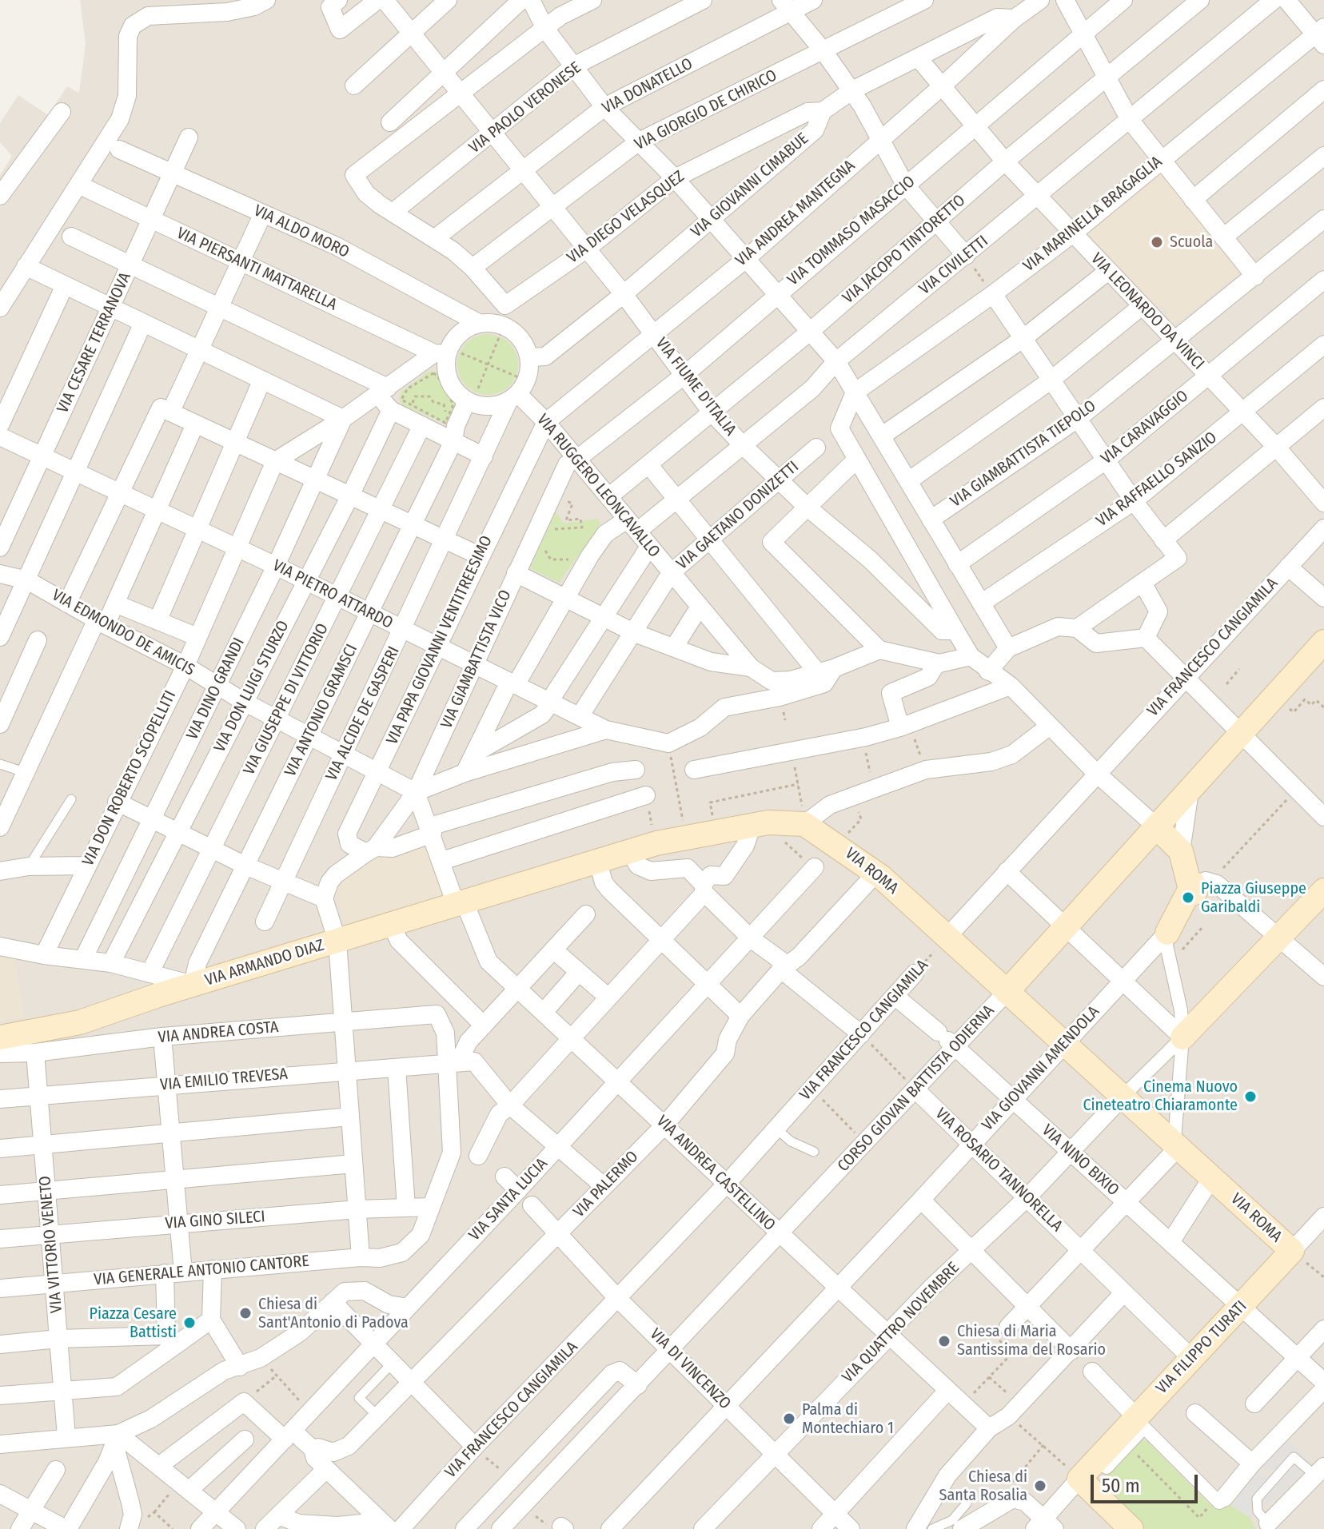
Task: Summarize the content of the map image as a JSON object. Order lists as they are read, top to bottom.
{
  "streets": {
    "main road": [
      "VIA ROMA",
      "VIA ARMANDO DIAZ",
      "CORSO GIOVAN BATTISTA ODIERNA",
      "VIA FILIPPO TURATI"
    ],
    "street": [
      "VIA DONATELLO",
      "VIA PAOLO VERONESE",
      "VIA GIORGIO DE CHIRICO",
      "VIA GIOVANNI CIMABUE",
      "VIA ANDREA MANTEGNA",
      "VIA MARINELLA BRAGAGLIA",
      "VIA DIEGO VELASQUEZ",
      "VIA TOMMASO MASACCIO",
      "VIA ALDO MORO",
      "VIA JACOPO TINTORETTO",
      "VIA CIVILETTI",
      "VIA PIERSANTI MATTARELLA",
      "VIA LEONARDO DA VINCI",
      "VIA CESARE TERRANOVA",
      "VIA FIUME D'ITALIA",
      "VIA CARAVAGGIO",
      "VIA GIAMBATTISTA TIEPOLO",
      "VIA RAFFAELLO SANZIO",
      "VIA RUGGERO LEONCAVALLO",
      "VIA GAETANO DONIZETTI",
      "VIA PIETRO ATTARDO",
      "VIA EDMONDO DE AMICIS",
      "VIA PAPA GIOVANNI VENTITREESIMO",
      "VIA FRANCESCO CANGIAMILA",
      "VIA GIAMBATTISTA VICO",
      "VIA DON LUIGI STURZO",
      "VIA DINO GRANDI",
      "VIA GIUSEPPE DI VITTORIO",
      "VIA ANTONIO GRAMSCI",
      "VIA ALCIDE DE GASPERI",
      "VIA DON ROBERTO SCOPELLITI",
      "VIA ANDREA COSTA",
      "VIA GIOVANNI AMENDOLA",
      "VIA EMILIO TREVESA",
      "VIA NINO BIXIO",
      "VIA ROSARIO TANNORELLA",
      "VIA ANDREA CASTELLINO",
      "VIA PALERMO",
      "VIA SANTA LUCIA",
      "VIA GINO SILECI",
      "VIA VITTORIO VENETO",
      "VIA GENERALE ANTONIO CANTORE",
      "VIA QUATTRO NOVEMBRE",
      "VIA DI VINCENZO"
    ]
  },
  "crossings": [
    ["VIA DONATELLO", "VIA FIUME D'ITALIA"],
    ["VIA PAOLO VERONESE", "VIA FIUME D'ITALIA"],
    ["VIA GIORGIO DE CHIRICO", "VIA FIUME D'ITALIA"],
    ["VIA GIOVANNI CIMABUE", "VIA ANDREA MANTEGNA"],
    ["VIA GIOVANNI CIMABUE", "VIA DIEGO VELASQUEZ"],
    ["VIA GIOVANNI CIMABUE", "VIA LEONARDO DA VINCI"],
    ["VIA GIOVANNI CIMABUE", "VIA FIUME D'ITALIA"],
    ["VIA GIOVANNI CIMABUE", "VIA ALCIDE DE GASPERI"],
    ["VIA ANDREA MANTEGNA", "VIA LEONARDO DA VINCI"],
    ["VIA ANDREA MANTEGNA", "VIA FIUME D'ITALIA"],
    ["VIA ANDREA MANTEGNA", "VIA RUGGERO LEONCAVALLO"],
    ["VIA ANDREA MANTEGNA", "VIA PAPA GIOVANNI VENTITREESIMO"],
    ["VIA MARINELLA BRAGAGLIA", "VIA LEONARDO DA VINCI"],
    ["VIA DIEGO VELASQUEZ", "VIA FIUME D'ITALIA"],
    ["VIA TOMMASO MASACCIO", "VIA LEONARDO DA VINCI"],
    ["VIA TOMMASO MASACCIO", "VIA FIUME D'ITALIA"],
    ["VIA TOMMASO MASACCIO", "VIA RUGGERO LEONCAVALLO"],
    ["VIA TOMMASO MASACCIO", "VIA GIAMBATTISTA VICO"],
    ["VIA ALDO MORO", "VIA CESARE TERRANOVA"],
    ["VIA JACOPO TINTORETTO", "VIA LEONARDO DA VINCI"],
    ["VIA JACOPO TINTORETTO", "VIA FIUME D'ITALIA"],
    ["VIA JACOPO TINTORETTO", "VIA RUGGERO LEONCAVALLO"],
    ["VIA CIVILETTI", "VIA LEONARDO DA VINCI"],
    ["VIA CIVILETTI", "VIA FIUME D'ITALIA"],
    ["VIA CIVILETTI", "VIA RUGGERO LEONCAVALLO"],
    ["VIA CIVILETTI", "VIA PIETRO ATTARDO"],
    ["VIA PIERSANTI MATTARELLA", "VIA CESARE TERRANOVA"],
    ["VIA LEONARDO DA VINCI", "VIA CARAVAGGIO"],
    ["VIA LEONARDO DA VINCI", "VIA GIAMBATTISTA TIEPOLO"],
    ["VIA LEONARDO DA VINCI", "VIA RAFFAELLO SANZIO"],
    ["VIA CESARE TERRANOVA", "VIA PIETRO ATTARDO"],
    ["VIA FIUME D'ITALIA", "VIA GAETANO DONIZETTI"],
    ["VIA RUGGERO LEONCAVALLO", "VIA GAETANO DONIZETTI"],
    ["VIA RUGGERO LEONCAVALLO", "VIA PAPA GIOVANNI VENTITREESIMO"],
    ["VIA RUGGERO LEONCAVALLO", "VIA GIAMBATTISTA VICO"],
    ["VIA RUGGERO LEONCAVALLO", "VIA ALCIDE DE GASPERI"],
    ["VIA GAETANO DONIZETTI", "VIA PIETRO ATTARDO"],
    ["VIA PIETRO ATTARDO", "VIA PAPA GIOVANNI VENTITREESIMO"],
    ["VIA PIETRO ATTARDO", "VIA GIAMBATTISTA VICO"],
    ["VIA PIETRO ATTARDO", "VIA DON LUIGI STURZO"],
    ["VIA PIETRO ATTARDO", "VIA DINO GRANDI"],
    ["VIA PIETRO ATTARDO", "VIA GIUSEPPE DI VITTORIO"],
    ["VIA PIETRO ATTARDO", "VIA ANTONIO GRAMSCI"],
    ["VIA PIETRO ATTARDO", "VIA ALCIDE DE GASPERI"],
    ["VIA PIETRO ATTARDO", "VIA DON ROBERTO SCOPELLITI"],
    ["VIA EDMONDO DE AMICIS", "VIA PAPA GIOVANNI VENTITREESIMO"],
    ["VIA EDMONDO DE AMICIS", "VIA GIAMBATTISTA VICO"],
    ["VIA EDMONDO DE AMICIS", "VIA DON LUIGI STURZO"],
    ["VIA EDMONDO DE AMICIS", "VIA DINO GRANDI"],
    ["VIA EDMONDO DE AMICIS", "VIA GIUSEPPE DI VITTORIO"],
    ["VIA EDMONDO DE AMICIS", "VIA ANTONIO GRAMSCI"],
    ["VIA EDMONDO DE AMICIS", "VIA ALCIDE DE GASPERI"],
    ["VIA EDMONDO DE AMICIS", "VIA DON ROBERTO SCOPELLITI"],
    ["VIA PAPA GIOVANNI VENTITREESIMO", "VIA GIAMBATTISTA VICO"],
    ["VIA FRANCESCO CANGIAMILA", "VIA ROMA"],
    ["VIA FRANCESCO CANGIAMILA", "VIA NINO BIXIO"],
    ["VIA FRANCESCO CANGIAMILA", "VIA ANDREA CASTELLINO"],
    ["VIA FRANCESCO CANGIAMILA", "VIA DI VINCENZO"],
    ["VIA ANTONIO GRAMSCI", "VIA ARMANDO DIAZ"],
    ["VIA ROMA", "VIA ARMANDO DIAZ"],
    ["VIA ROMA", "VIA GIOVANNI AMENDOLA"],
    ["VIA ROMA", "CORSO GIOVAN BATTISTA ODIERNA"],
    ["VIA ROMA", "VIA ANDREA CASTELLINO"],
    ["VIA ROMA", "VIA QUATTRO NOVEMBRE"],
    ["VIA ROMA", "VIA FILIPPO TURATI"],
    ["VIA ANDREA COSTA", "VIA EMILIO TREVESA"],
    ["VIA ANDREA COSTA", "VIA VITTORIO VENETO"],
    ["VIA GIOVANNI AMENDOLA", "VIA NINO BIXIO"],
    ["VIA GIOVANNI AMENDOLA", "VIA ROSARIO TANNORELLA"],
    ["VIA GIOVANNI AMENDOLA", "VIA ANDREA CASTELLINO"],
    ["VIA GIOVANNI AMENDOLA", "VIA DI VINCENZO"],
    ["VIA EMILIO TREVESA", "VIA VITTORIO VENETO"],
    ["CORSO GIOVAN BATTISTA ODIERNA", "VIA NINO BIXIO"],
    ["CORSO GIOVAN BATTISTA ODIERNA", "VIA ROSARIO TANNORELLA"],
    ["CORSO GIOVAN BATTISTA ODIERNA", "VIA ANDREA CASTELLINO"],
    ["CORSO GIOVAN BATTISTA ODIERNA", "VIA DI VINCENZO"],
    ["VIA NINO BIXIO", "VIA QUATTRO NOVEMBRE"],
    ["VIA NINO BIXIO", "VIA FILIPPO TURATI"],
    ["VIA ROSARIO TANNORELLA", "VIA QUATTRO NOVEMBRE"],
    ["VIA ROSARIO TANNORELLA", "VIA FILIPPO TURATI"],
    ["VIA ANDREA CASTELLINO", "VIA PALERMO"],
    ["VIA ANDREA CASTELLINO", "VIA SANTA LUCIA"],
    ["VIA ANDREA CASTELLINO", "VIA QUATTRO NOVEMBRE"],
    ["VIA PALERMO", "VIA DI VINCENZO"],
    ["VIA GINO SILECI", "VIA VITTORIO VENETO"],
    ["VIA GINO SILECI", "VIA GENERALE ANTONIO CANTORE"],
    ["VIA VITTORIO VENETO", "VIA GENERALE ANTONIO CANTORE"],
    ["VIA QUATTRO NOVEMBRE", "VIA DI VINCENZO"]
  ],
  "places": [
    "Scuola",
    "Piazza Giuseppe Garibaldi",
    "Cinema Nuovo Cineteatro Chiaramonte",
    "Chiesa di Sant'Antonio di Padova",
    "Piazza Cesare Battisti",
    "Chiesa di Maria Santissima del Rosario",
    "Palma di Montechiaro 1",
    "Chiesa di Santa Rosalia"
  ],
  "scale_bar": "50 m"
}
